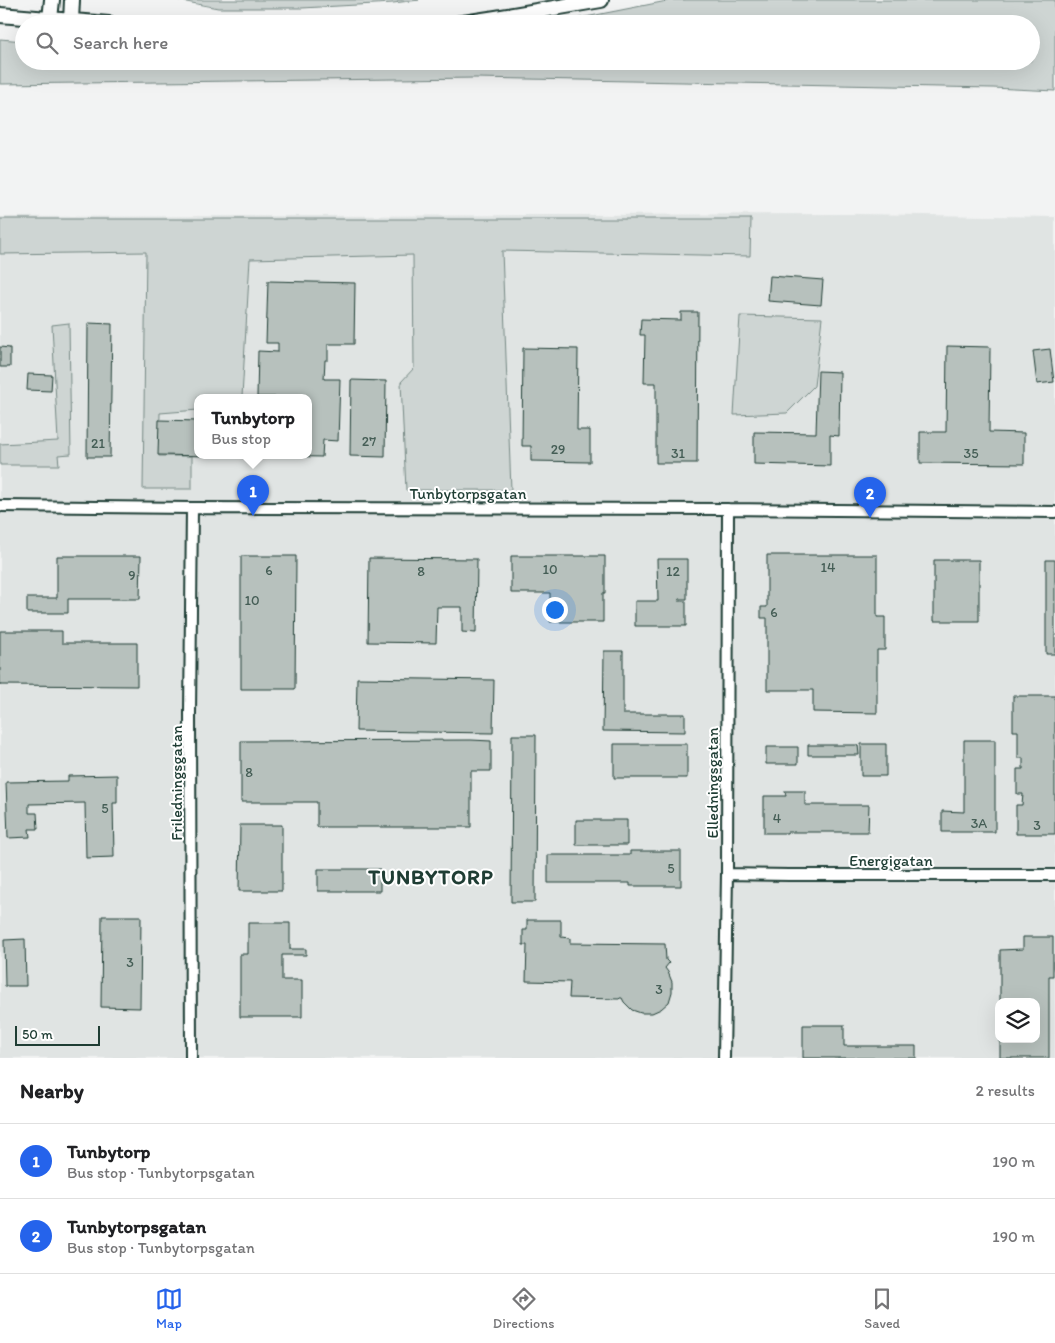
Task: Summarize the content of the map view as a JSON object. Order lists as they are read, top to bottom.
{
  "streets": {
    "street": [
      "Tunbytorpsgatan",
      "Friledningsgatan",
      "Elledningsgatan",
      "Energigatan"
    ]
  },
  "crossings": [
    ["Tunbytorpsgatan", "Friledningsgatan"],
    ["Tunbytorpsgatan", "Elledningsgatan"],
    ["Elledningsgatan", "Energigatan"]
  ],
  "districts": ["TUNBYTORP"],
  "house_numbers": [
    "27",
    "21",
    "29",
    "31",
    "35",
    "14",
    "10",
    "6",
    "8",
    "12",
    "9",
    "10",
    "6",
    "8",
    "5",
    "4",
    "3A",
    "3",
    "5",
    "3",
    "3"
  ],
  "scale_bar": "50 m",
  "page": {
    "search": "Search here",
    "popup": ["Tunbytorp", "Bus stop"],
    "pins": ["1", "2"],
    "scale": "50 m",
    "heading": ["Nearby", "2 results"],
    "list": [
      {
        "mark": "1",
        "name": "Tunbytorp",
        "note": "Bus stop · Tunbytorpsgatan",
        "value": "190 m"
      },
      {
        "mark": "2",
        "name": "Tunbytorpsgatan",
        "note": "Bus stop · Tunbytorpsgatan",
        "value": "190 m"
      }
    ],
    "nav": ["Map", "Directions", "Saved"]
  }
}
